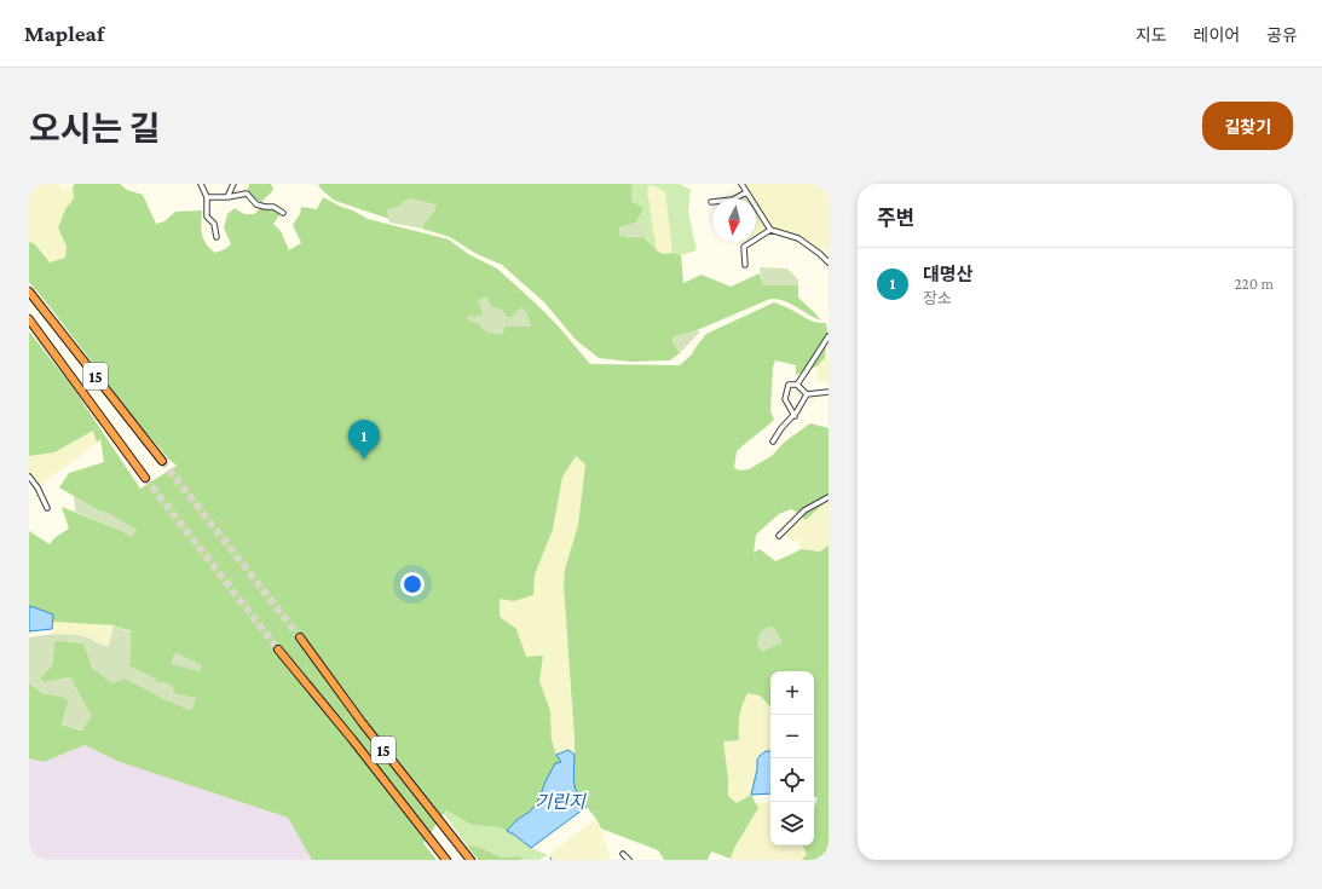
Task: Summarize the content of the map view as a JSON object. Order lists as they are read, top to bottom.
{
  "streets": {
    "highway": ["15"]
  },
  "water": ["기린지"],
  "north": "bottom",
  "page": {
    "header": "Mapleaf",
    "nav": ["지도", "레이어", "공유"],
    "title": "오시는 길",
    "buttons": "길찾기",
    "heading": "주변",
    "list": [
      {
        "mark": "1",
        "name": "대명산",
        "note": "장소",
        "value": "220 m"
      }
    ],
    "pins": "1",
    "map_buttons": ["+", "−"]
  }
}
